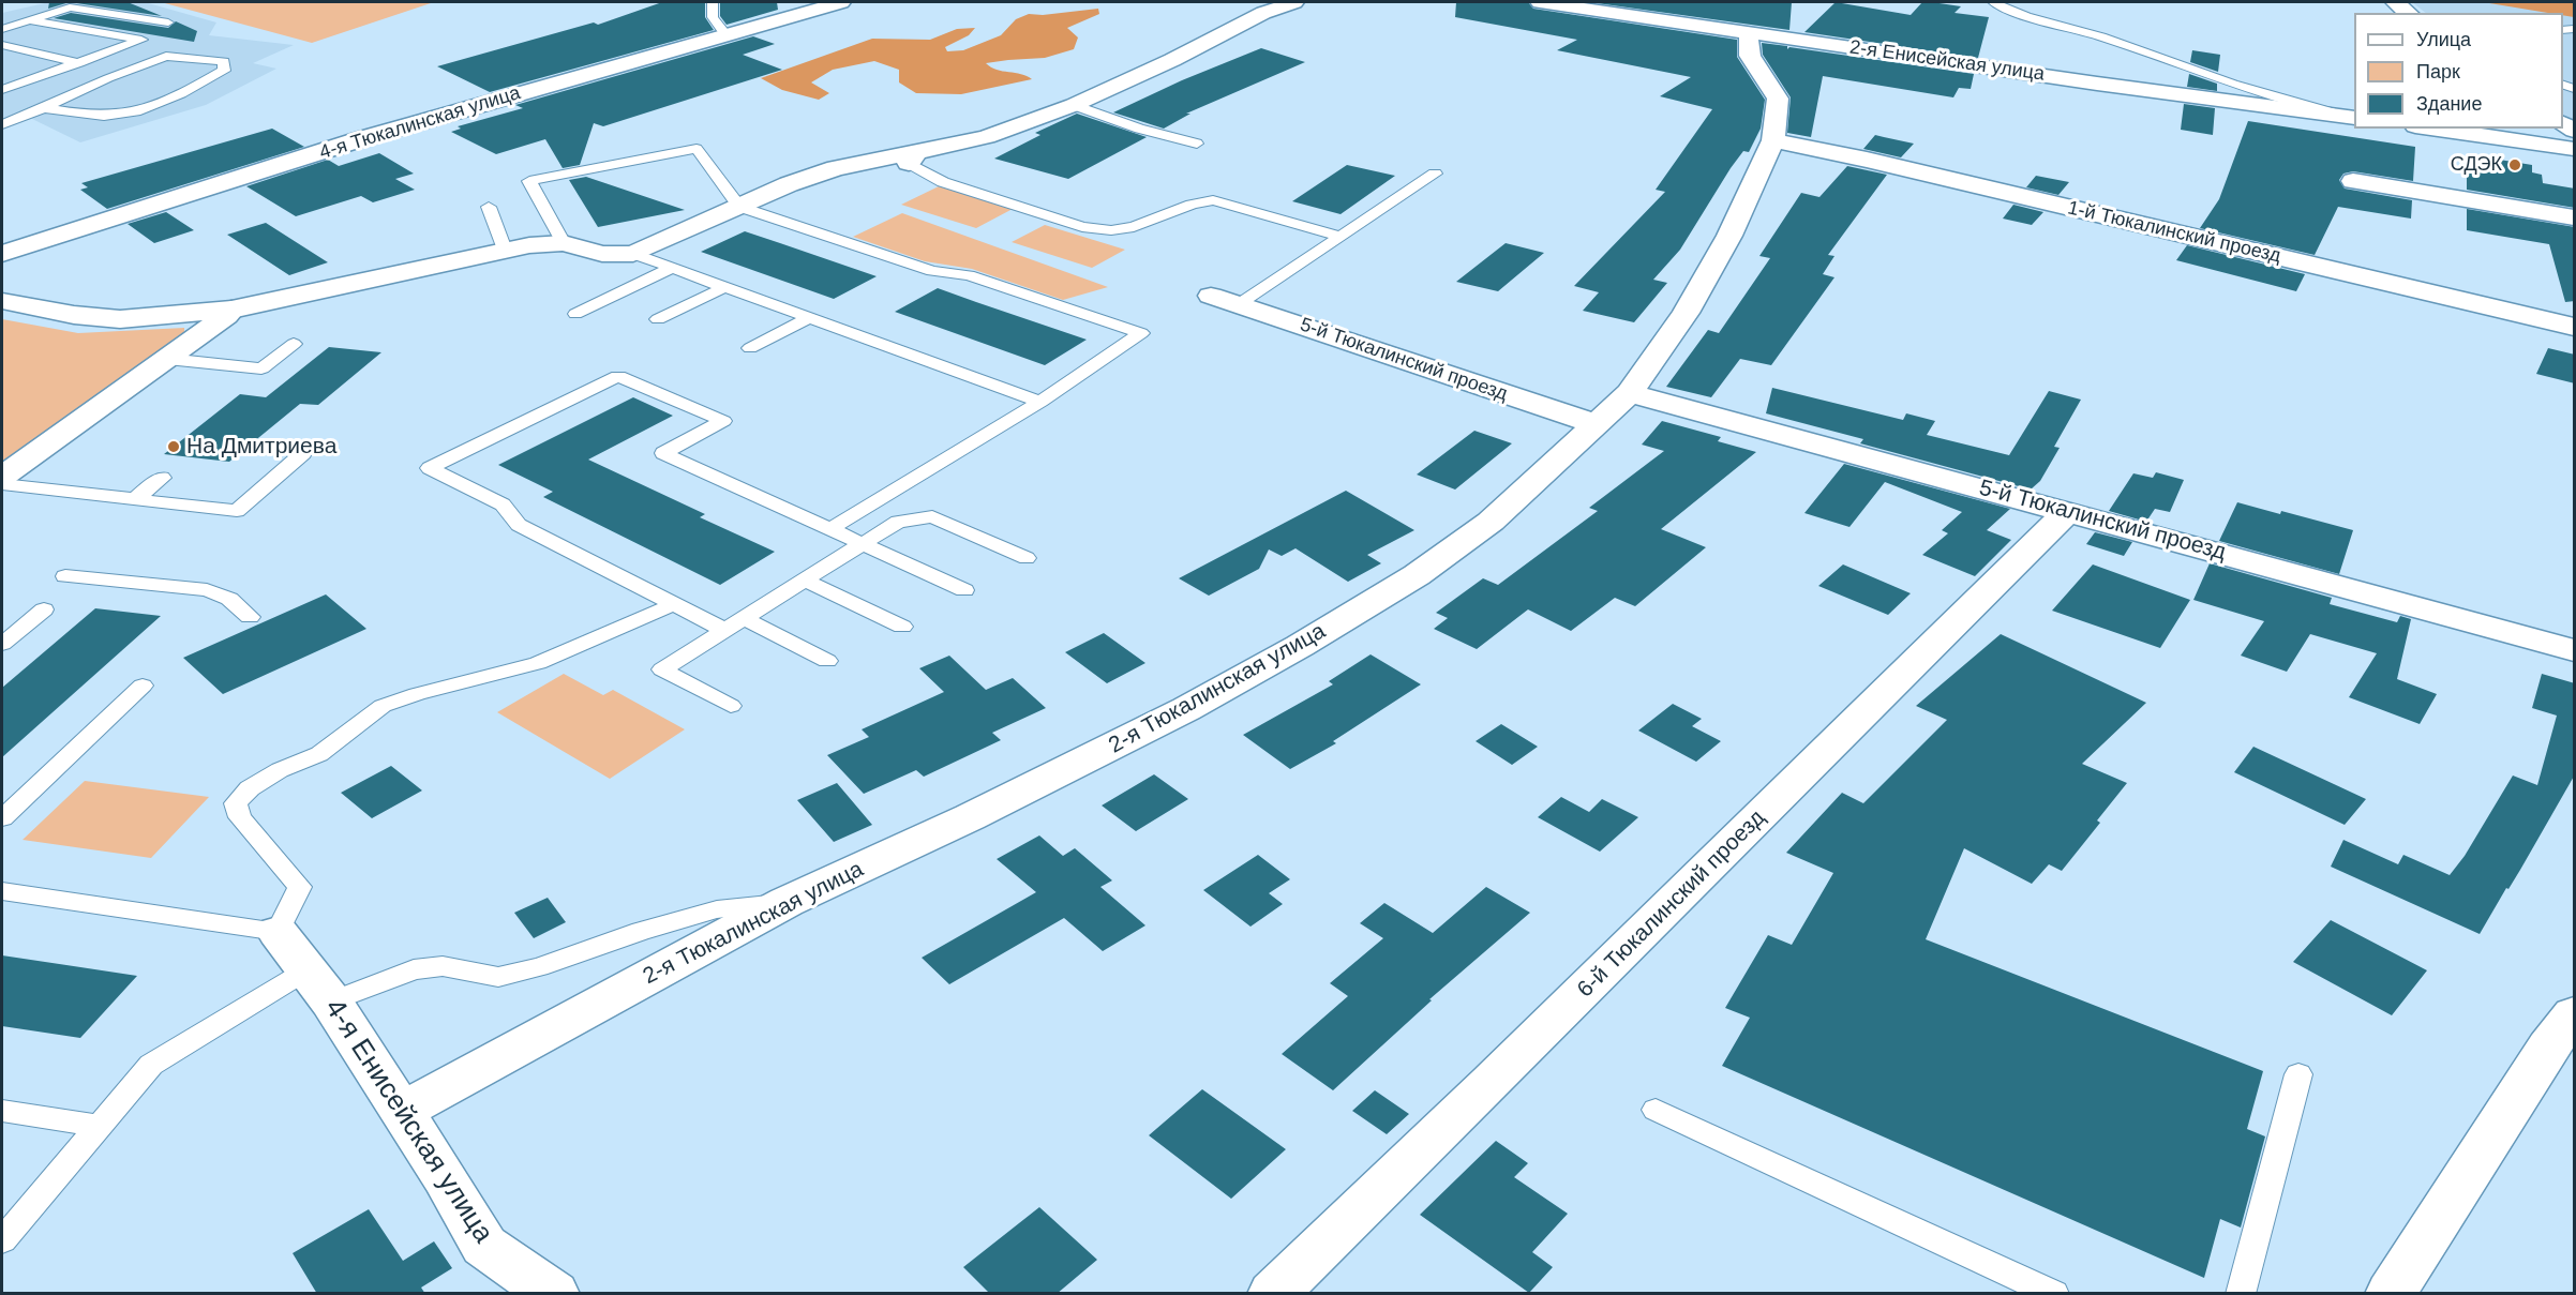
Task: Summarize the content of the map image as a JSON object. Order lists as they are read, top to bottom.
{
  "streets": {
    "street": [
      "2-я Енисейская улица",
      "4-я Тюкалинская улица",
      "1-й Тюкалинский проезд",
      "5-й Тюкалинский проезд",
      "2-я Тюкалинская улица",
      "6-й Тюкалинский проезд",
      "4-я Енисейская улица"
    ]
  },
  "crossings": [
    ["2-я Енисейская улица", "2-я Тюкалинская улица"],
    ["1-й Тюкалинский проезд", "2-я Тюкалинская улица"],
    ["5-й Тюкалинский проезд", "2-я Тюкалинская улица"],
    ["5-й Тюкалинский проезд", "6-й Тюкалинский проезд"],
    ["2-я Тюкалинская улица", "4-я Енисейская улица"]
  ],
  "places": ["СДЭК", "На Дмитриева"],
  "legend": ["Улица", "Парк", "Здание"]
}
